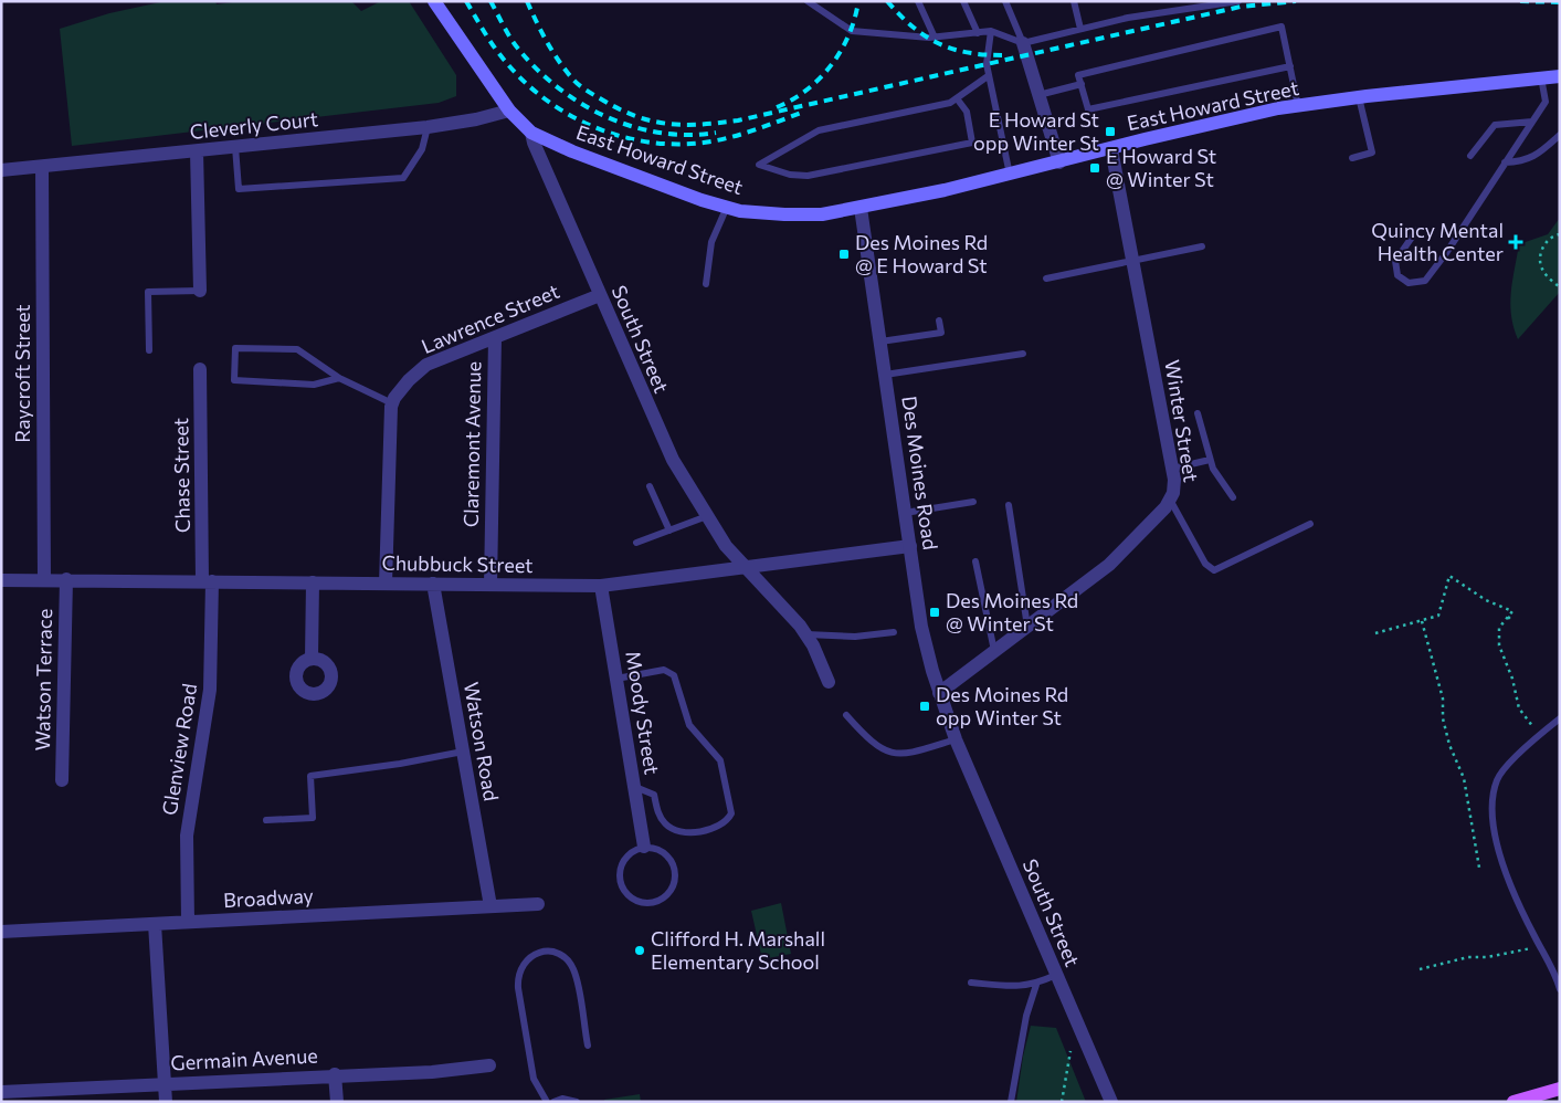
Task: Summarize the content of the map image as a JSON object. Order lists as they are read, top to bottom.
{
  "streets": {
    "main road": ["East Howard Street", "South Street"],
    "street": [
      "Cleverly Court",
      "Lawrence Street",
      "Raycroft Street",
      "Winter Street",
      "Claremont Avenue",
      "Des Moines Road",
      "Chase Street",
      "Chubbuck Street",
      "Watson Terrace",
      "Moody Street",
      "Watson Road",
      "Glenview Road",
      "Broadway",
      "Germain Avenue"
    ]
  },
  "crossings": [
    ["East Howard Street", "South Street"],
    ["East Howard Street", "Winter Street"],
    ["East Howard Street", "Des Moines Road"],
    ["Cleverly Court", "South Street"],
    ["Cleverly Court", "Raycroft Street"],
    ["Lawrence Street", "South Street"],
    ["Lawrence Street", "Claremont Avenue"],
    ["Lawrence Street", "Chubbuck Street"],
    ["South Street", "Des Moines Road"],
    ["South Street", "Chubbuck Street"],
    ["Raycroft Street", "Chubbuck Street"],
    ["Winter Street", "Des Moines Road"],
    ["Claremont Avenue", "Chubbuck Street"],
    ["Des Moines Road", "Chubbuck Street"],
    ["Chase Street", "Chubbuck Street"],
    ["Chase Street", "Glenview Road"],
    ["Chubbuck Street", "Watson Terrace"],
    ["Chubbuck Street", "Moody Street"],
    ["Chubbuck Street", "Watson Road"],
    ["Chubbuck Street", "Glenview Road"],
    ["Watson Road", "Broadway"],
    ["Glenview Road", "Broadway"]
  ],
  "places": {
    "transit": [
      "E Howard St opp Winter St",
      "E Howard St @ Winter St",
      "Des Moines Rd @ E Howard St",
      "Des Moines Rd @ Winter St",
      "Des Moines Rd opp Winter St"
    ],
    "health": ["Quincy Mental Health Center"],
    "other": ["Clifford H. Marshall Elementary School"]
  }
}
